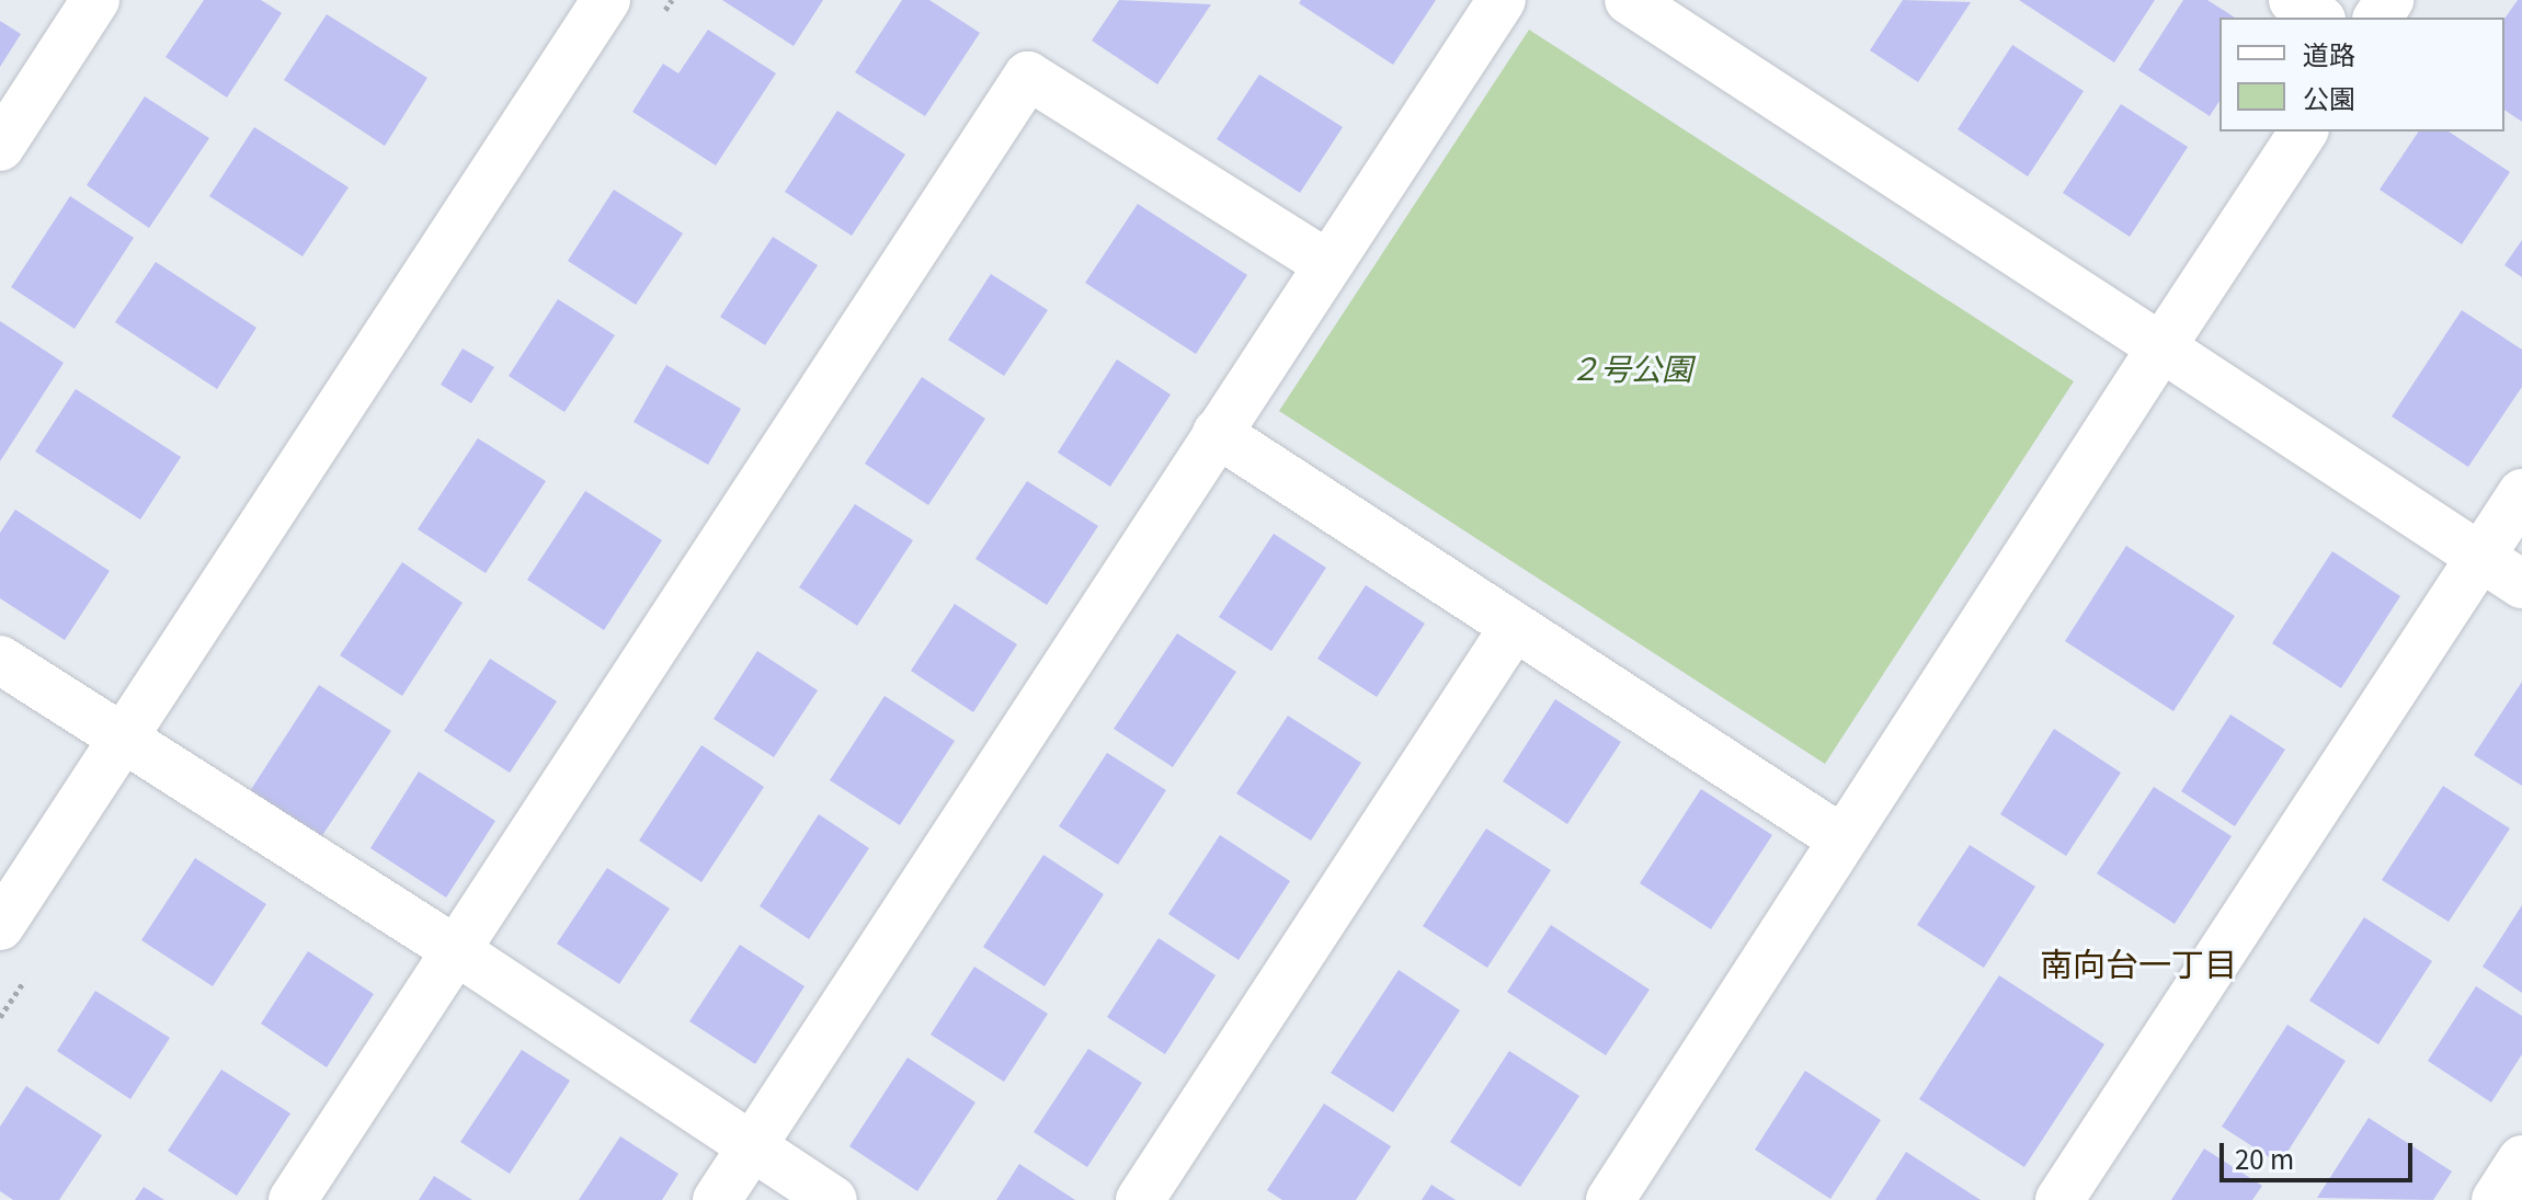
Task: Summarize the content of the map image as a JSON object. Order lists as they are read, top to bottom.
{
  "districts": ["南向台一丁目"],
  "parks": ["２号公園"],
  "legend": ["道路", "公園"],
  "scale_bar": "20 m"
}
